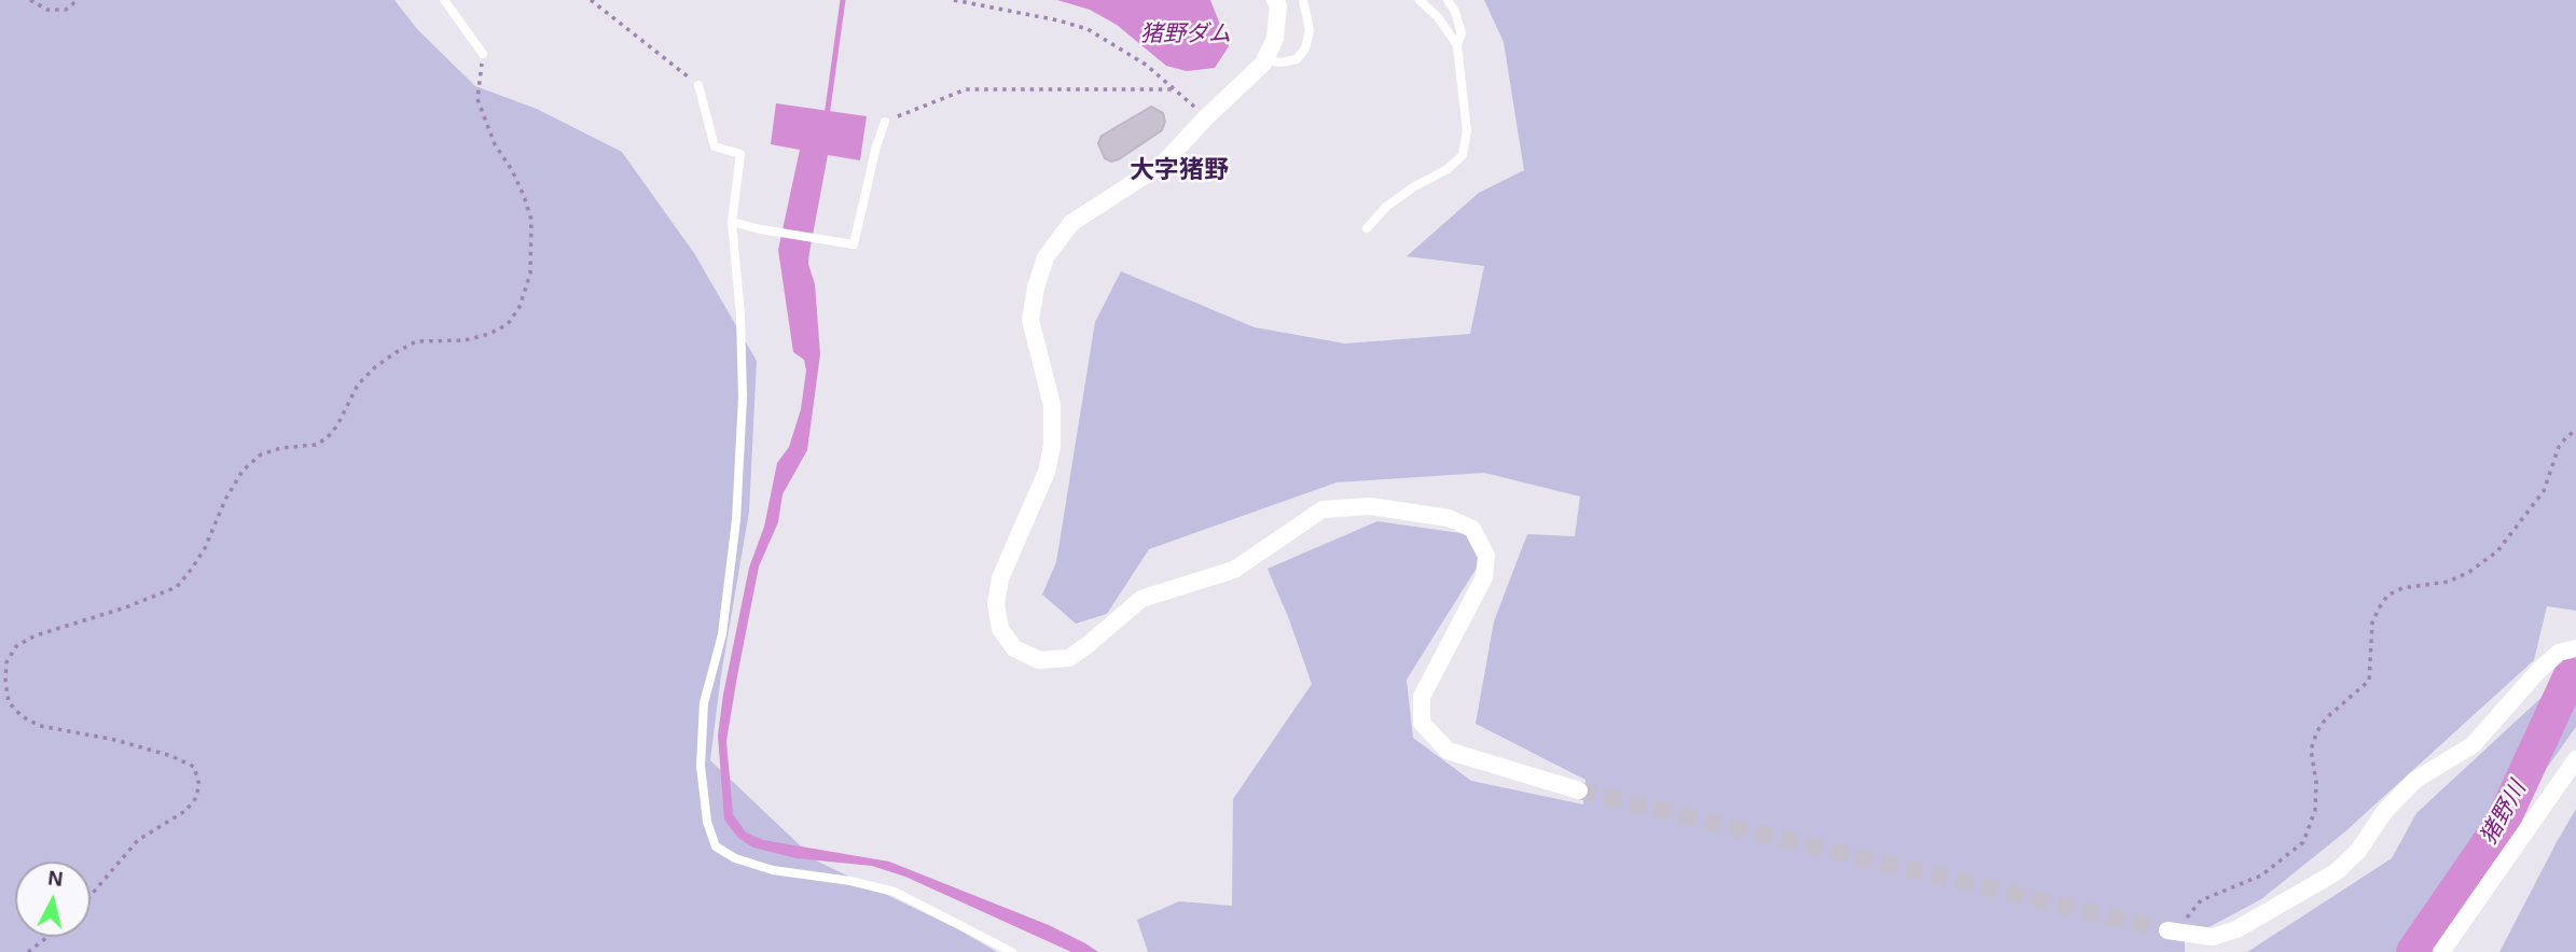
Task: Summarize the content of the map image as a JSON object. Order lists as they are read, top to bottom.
{
  "districts": ["大字猪野"],
  "water": ["猪野ダム", "猪野川"],
  "north": "top"
}
